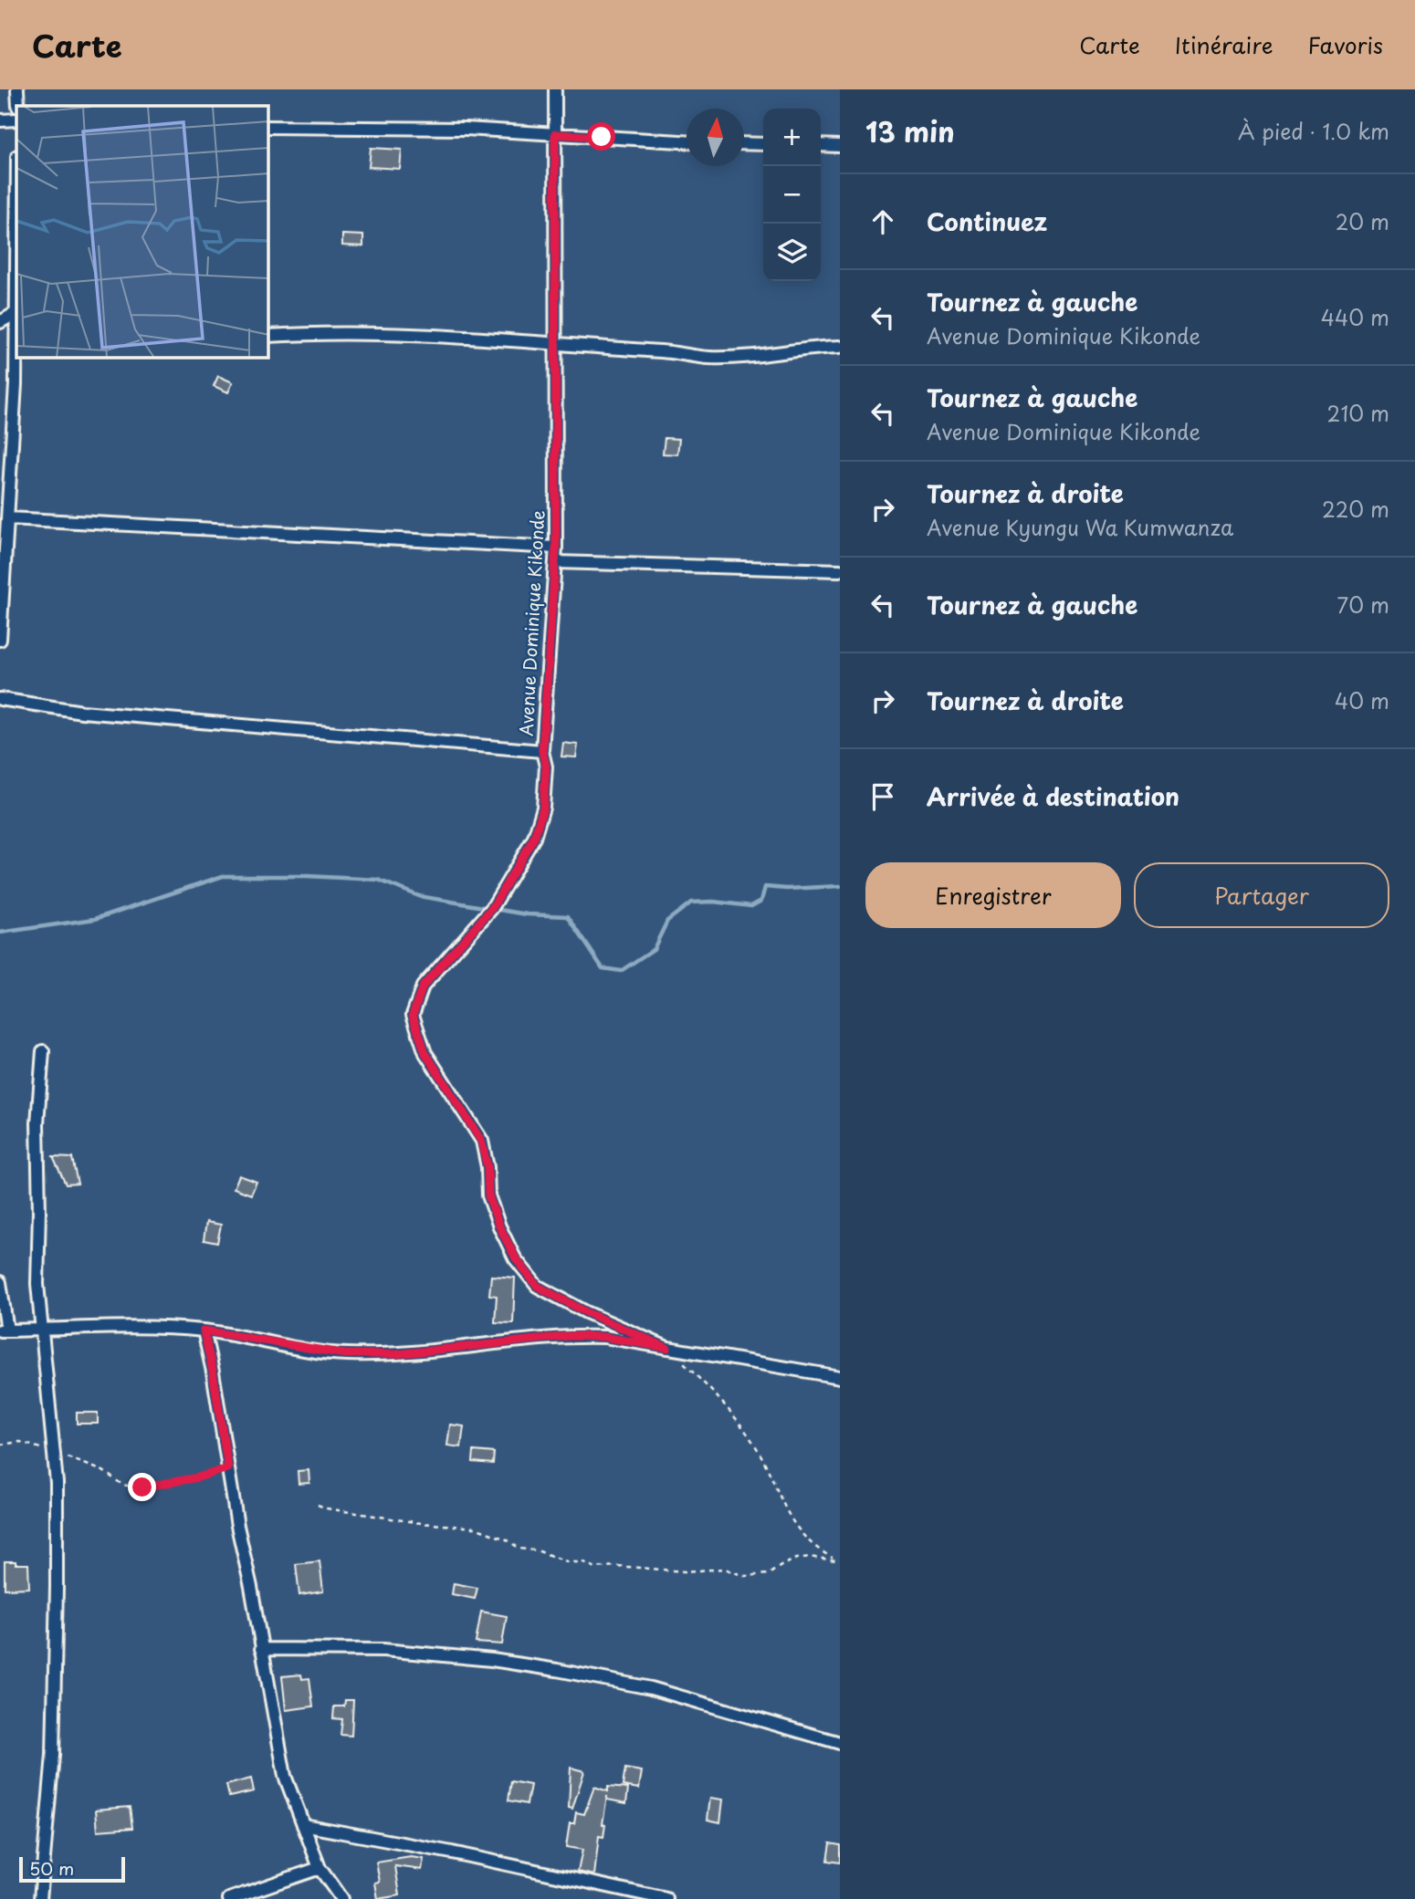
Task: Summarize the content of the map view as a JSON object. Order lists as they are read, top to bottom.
{
  "streets": {
    "street": ["Avenue Dominique Kikonde"]
  },
  "scale_bar": "50 m",
  "north": "top",
  "page": {
    "header": "Carte",
    "nav": ["Carte", "Itinéraire", "Favoris"],
    "heading": ["13 min", "À pied · 1.0 km"],
    "map_buttons": ["+", "−"],
    "list": [
      ["Continuez", "20 m"],
      ["Tournez à gauche", "Avenue Dominique Kikonde", "440 m"],
      ["Tournez à gauche", "Avenue Dominique Kikonde", "210 m"],
      ["Tournez à droite", "Avenue Kyungu Wa Kumwanza", "220 m"],
      ["Tournez à gauche", "70 m"],
      ["Tournez à droite", "40 m"],
      "Arrivée à destination"
    ],
    "buttons": ["Enregistrer", "Partager"],
    "scale": "50 m"
  }
}
